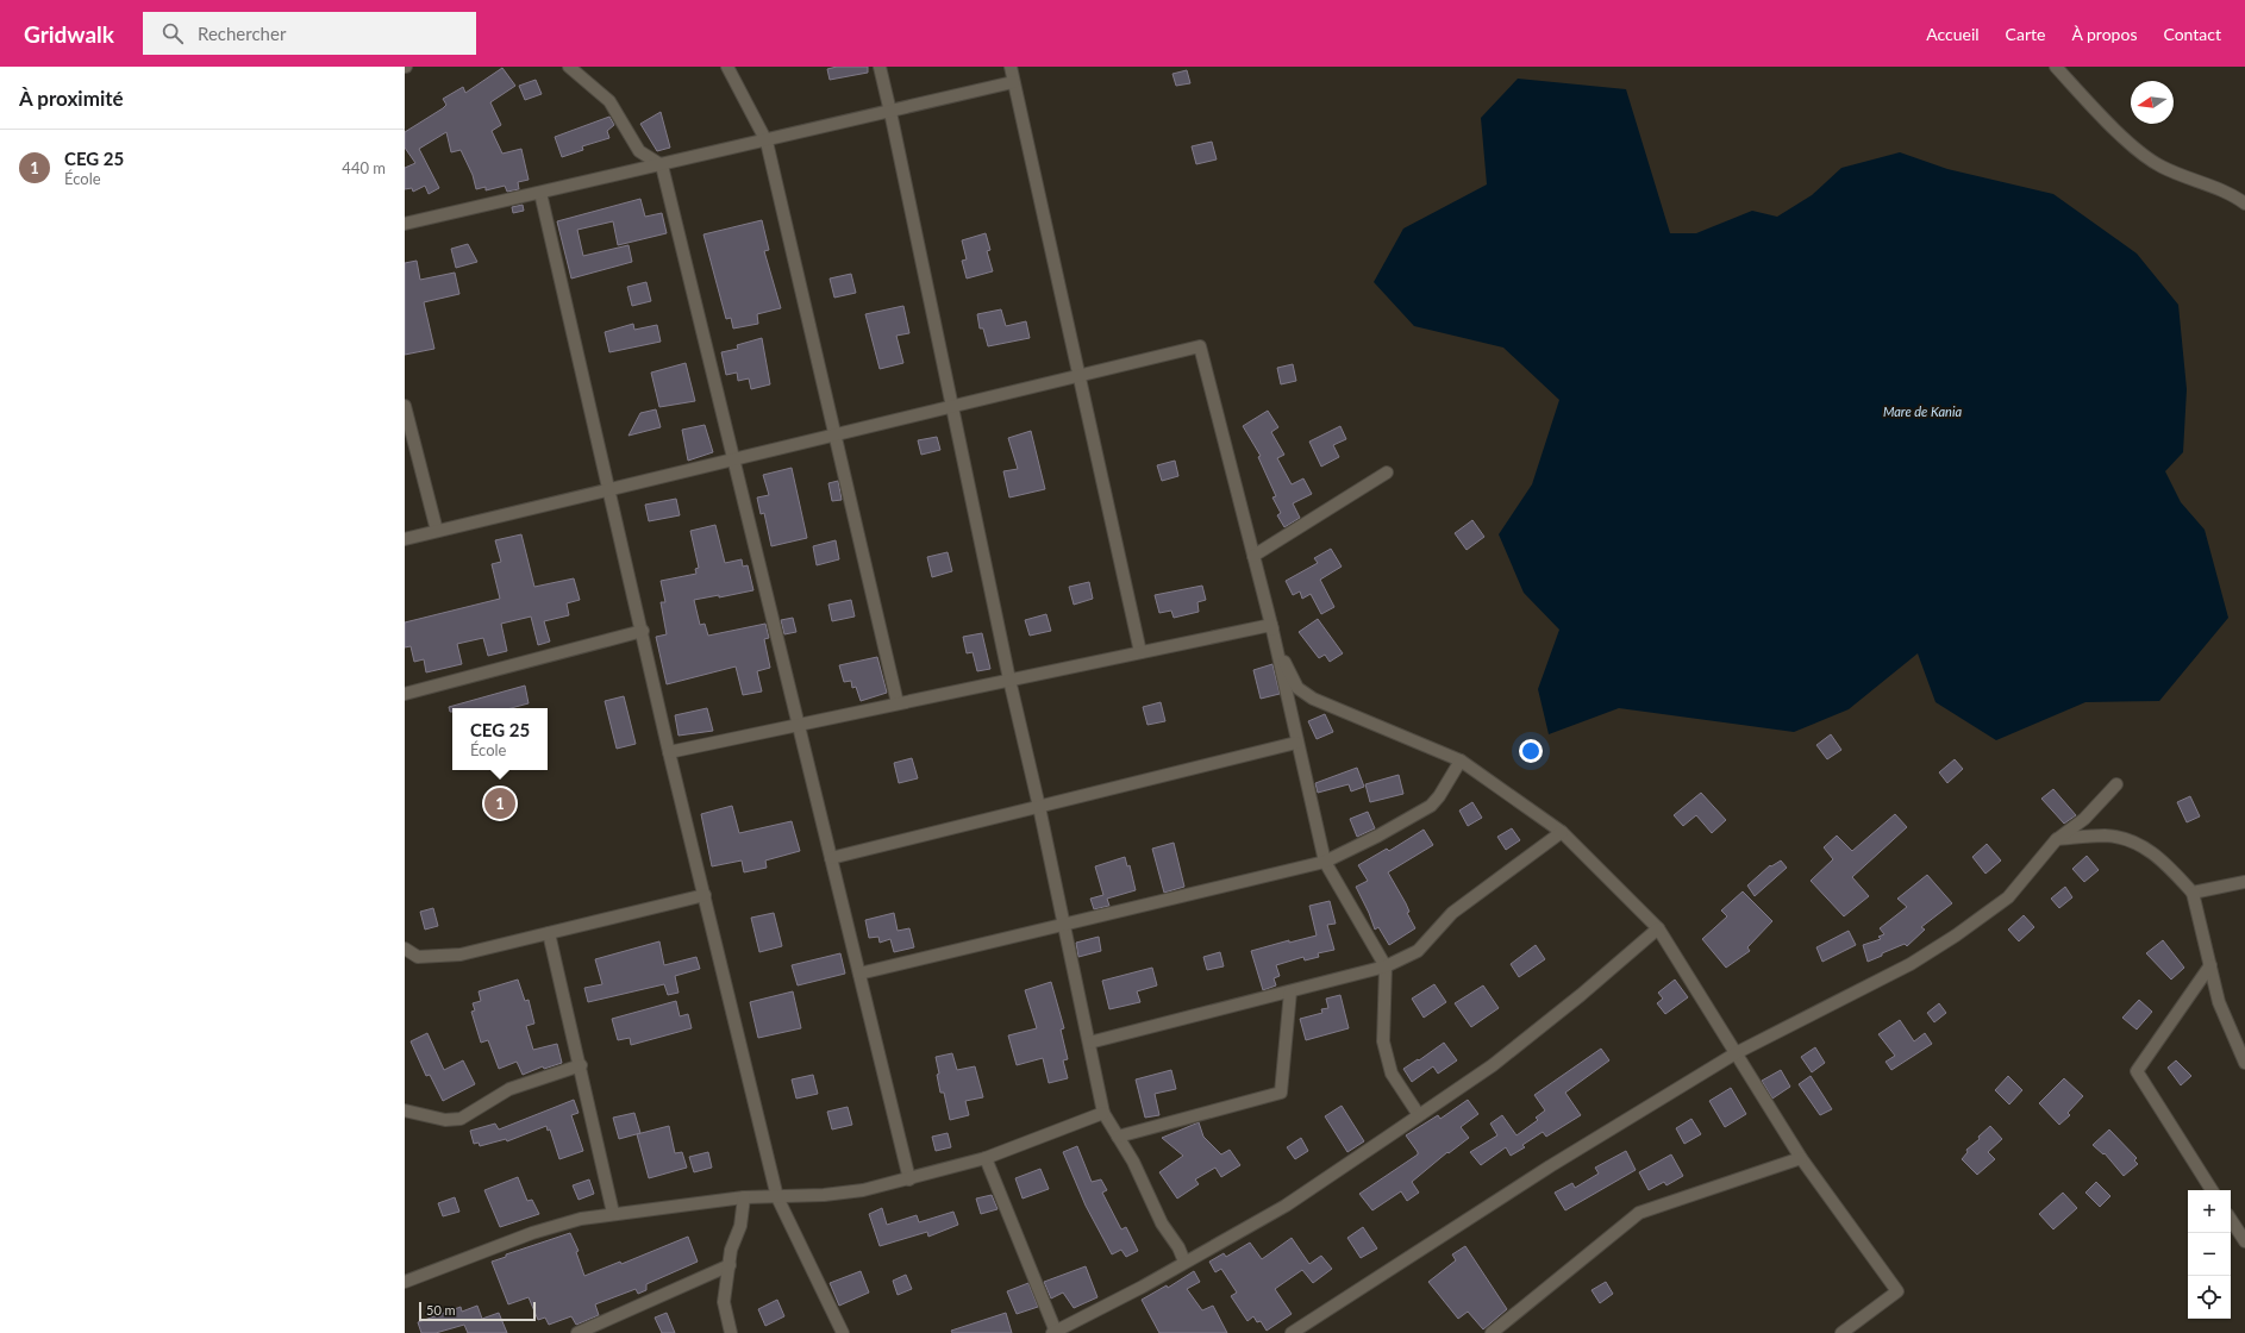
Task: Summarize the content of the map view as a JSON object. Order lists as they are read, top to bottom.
{
  "water": ["Mare de Kania"],
  "scale_bar": "50 m",
  "north": "left",
  "page": {
    "header": "Gridwalk",
    "search": "Rechercher",
    "nav": [
      "Accueil",
      "Carte",
      "À propos",
      "Contact"
    ],
    "heading": "À proximité",
    "list": [
      {
        "mark": "1",
        "name": "CEG 25",
        "note": "École",
        "value": "440 m"
      }
    ],
    "popup": ["CEG 25", "École"],
    "pins": "1",
    "map_buttons": ["+", "−"],
    "scale": "50 m"
  }
}
